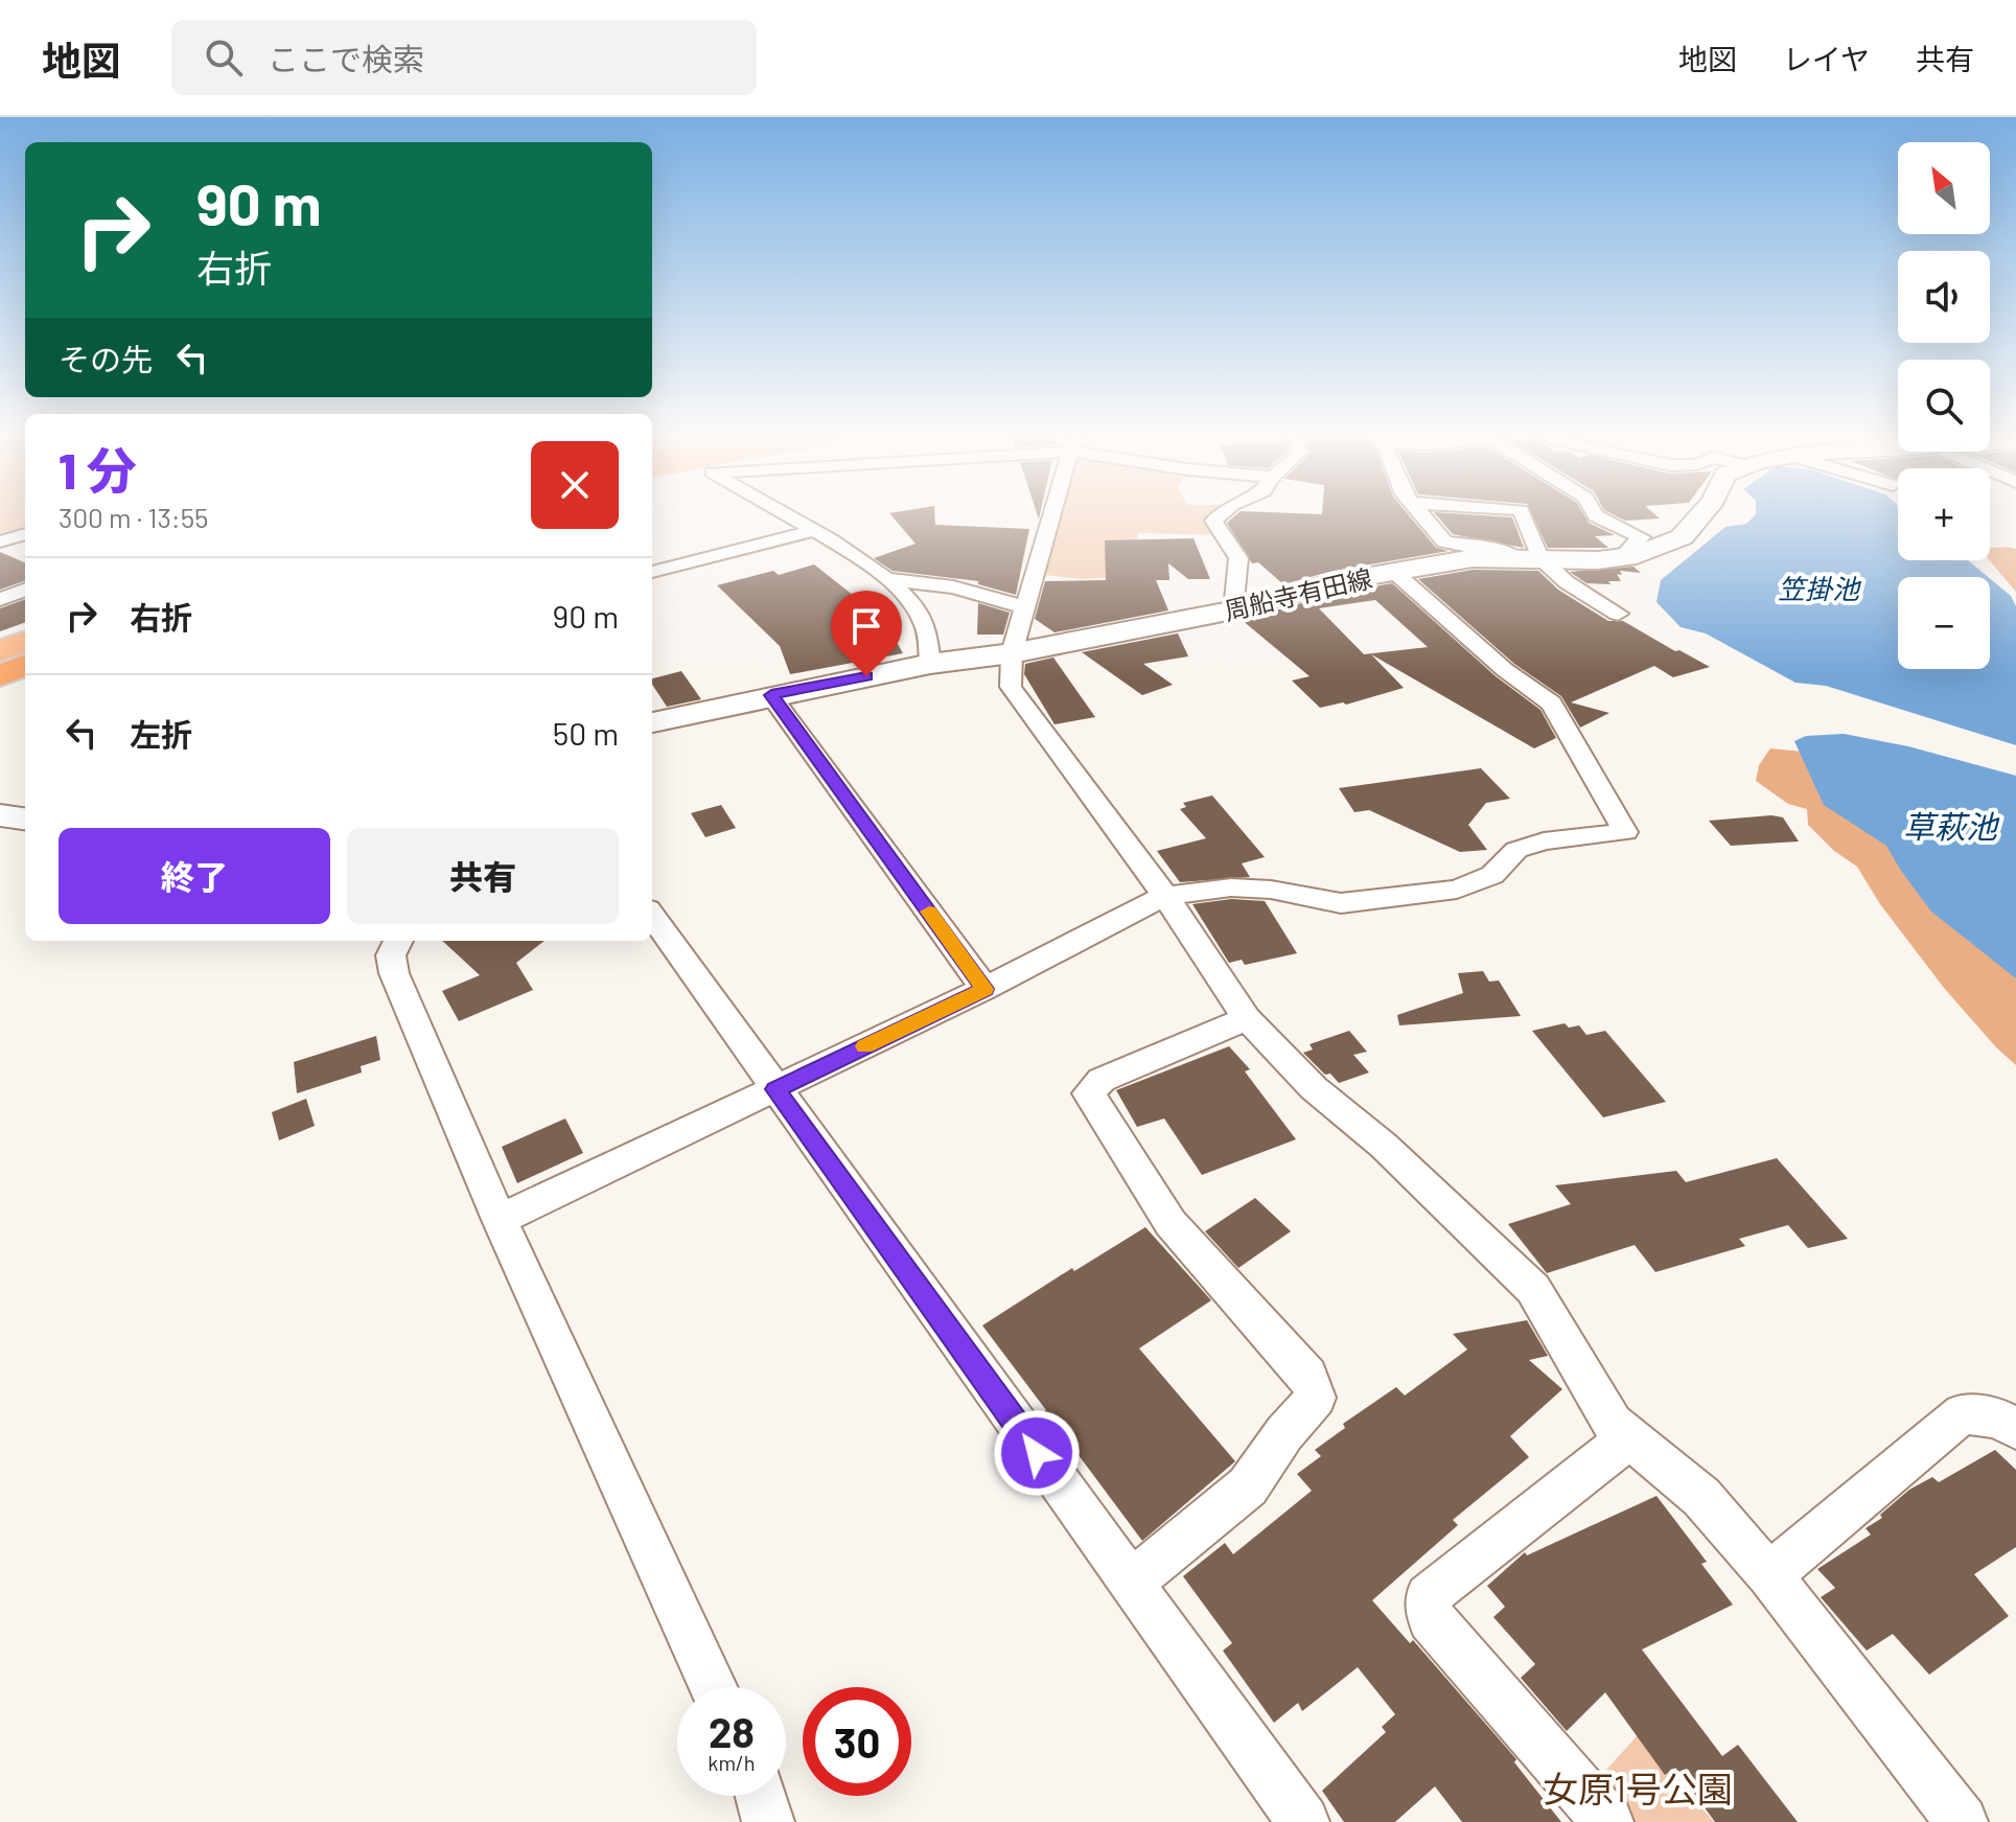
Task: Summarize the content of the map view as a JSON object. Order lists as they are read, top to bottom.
{
  "streets": {
    "main road": ["周船寺有田線"]
  },
  "water": ["笠掛池", "草萩池"],
  "parks": ["女原1号公園"],
  "north": "top left",
  "page": {
    "header": "地図",
    "search": "ここで検索",
    "nav": ["地図", "レイヤ", "共有"],
    "map_buttons": ["+", "−"],
    "turn": ["90 m", "右折"],
    "then": "その先",
    "heading": ["1 分", "300 m · 13:55"],
    "list": [
      {
        "name": "右折",
        "value": "90 m"
      },
      {
        "name": "左折",
        "value": "50 m"
      }
    ],
    "buttons": ["終了", "共有"],
    "speed": "28 km/h",
    "limit": "30"
  }
}
